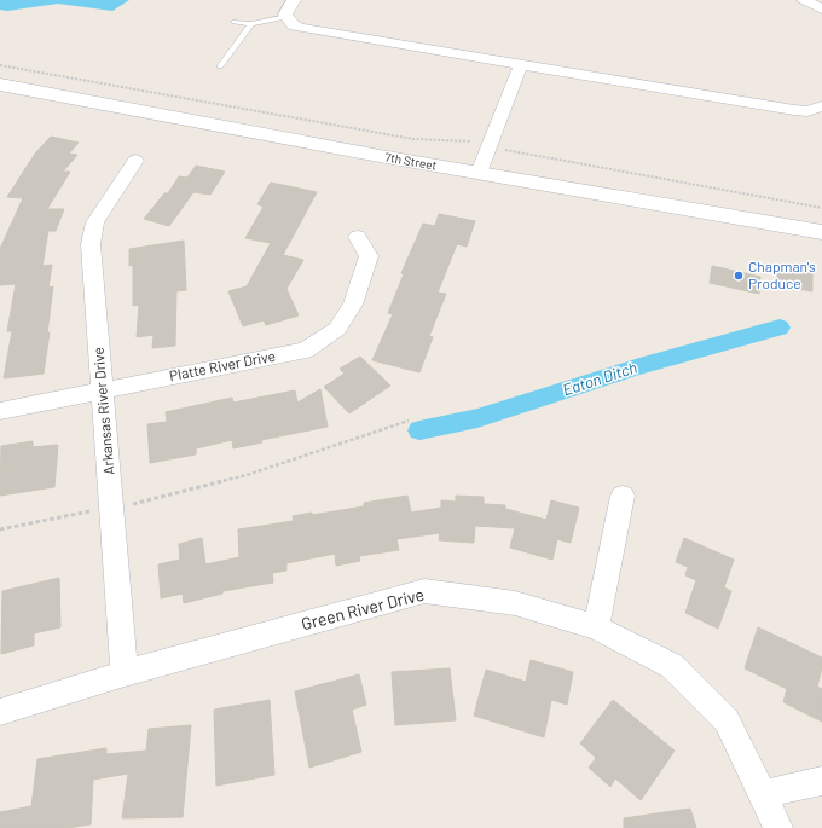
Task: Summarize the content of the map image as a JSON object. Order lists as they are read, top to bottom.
{
  "streets": {
    "street": [
      "7th Street",
      "Platte River Drive",
      "Arkansas River Drive",
      "Green River Drive"
    ]
  },
  "crossings": [
    ["Platte River Drive", "Arkansas River Drive"],
    ["Arkansas River Drive", "Green River Drive"]
  ],
  "water": ["Eaton Ditch"],
  "places": ["Chapman's Produce"]
}
